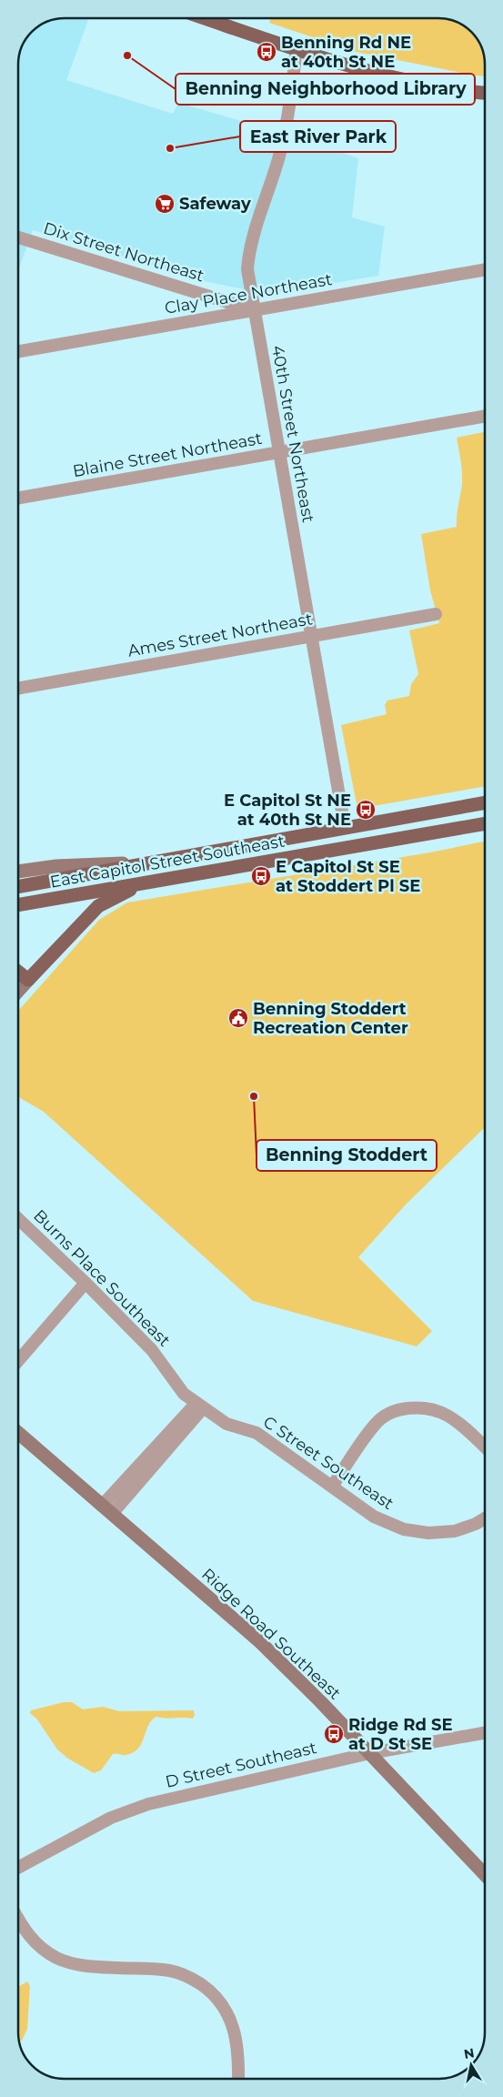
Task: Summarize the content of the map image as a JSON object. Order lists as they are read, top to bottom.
{
  "streets": {
    "main road": ["East Capitol Street Southeast", "Ridge Road Southeast"],
    "street": [
      "Dix Street Northeast",
      "Clay Place Northeast",
      "40th Street Northeast",
      "Blaine Street Northeast",
      "Ames Street Northeast",
      "Burns Place Southeast",
      "C Street Southeast",
      "D Street Southeast"
    ]
  },
  "crossings": [
    ["Dix Street Northeast", "Clay Place Northeast"],
    ["Dix Street Northeast", "40th Street Northeast"],
    ["Clay Place Northeast", "40th Street Northeast"],
    ["40th Street Northeast", "Blaine Street Northeast"],
    ["40th Street Northeast", "Ames Street Northeast"],
    ["Burns Place Southeast", "C Street Southeast"],
    ["Ridge Road Southeast", "D Street Southeast"]
  ],
  "places": {
    "bus stop": [
      "Benning Rd NE at 40th St NE",
      "E Capitol St NE at 40th St NE",
      "E Capitol St SE at Stoddert Pl SE",
      "Ridge Rd SE at D St SE"
    ],
    "other": ["Benning Neighborhood Library", "East River Park", "Benning Stoddert"],
    "supermarket": ["Safeway"],
    "public building": ["Benning Stoddert Recreation Center"]
  },
  "north": "top"
}
